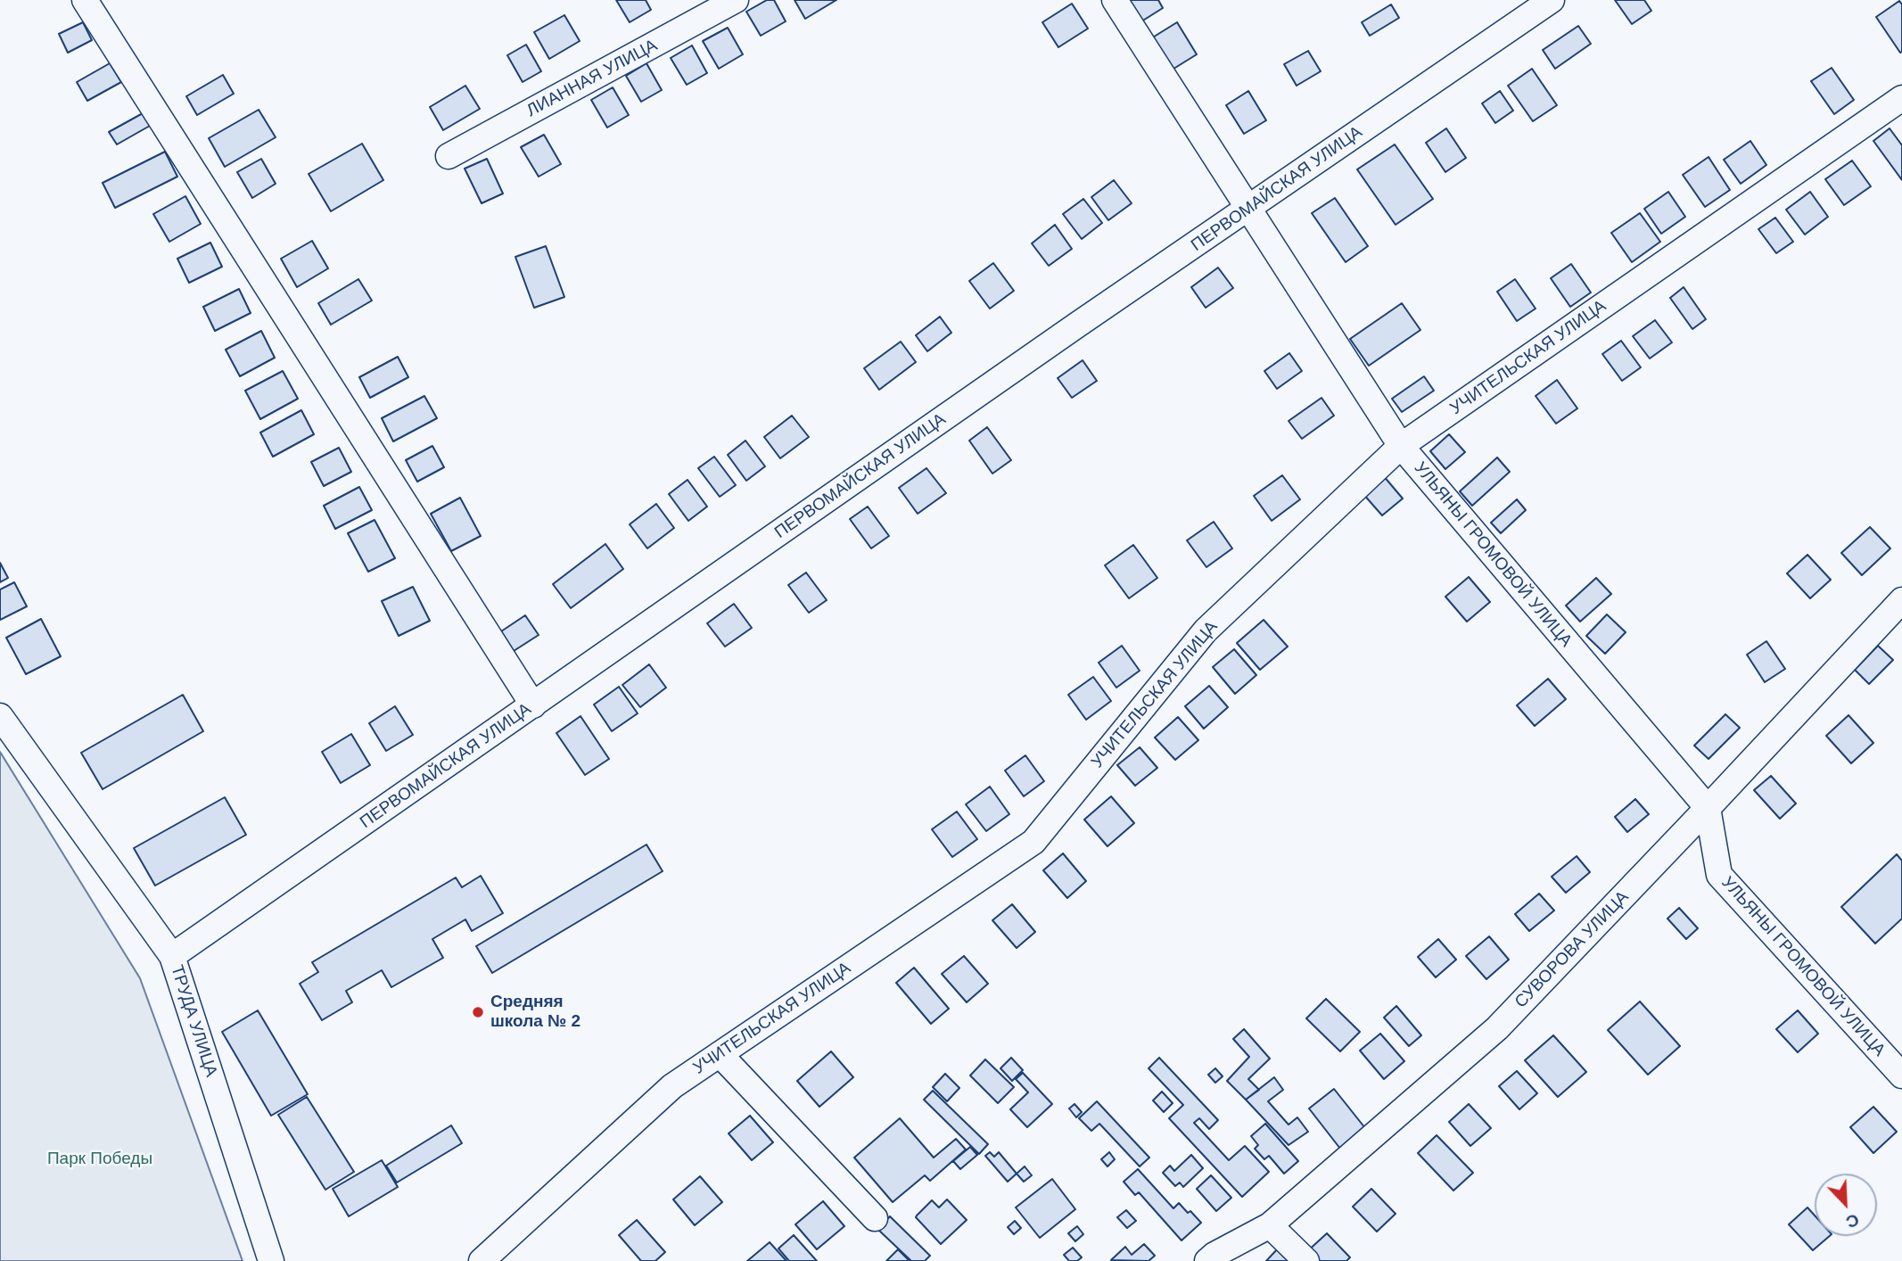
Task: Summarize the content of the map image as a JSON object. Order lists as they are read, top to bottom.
{
  "streets": {
    "street": [
      "ЛИАННАЯ УЛИЦА",
      "ПЕРВОМАЙСКАЯ УЛИЦА",
      "УЧИТЕЛЬСКАЯ УЛИЦА",
      "УЛЬЯНЫ ГРОМОВОЙ УЛИЦА",
      "СУВОРОВА УЛИЦА",
      "ТРУДА УЛИЦА"
    ]
  },
  "crossings": [
    ["ПЕРВОМАЙСКАЯ УЛИЦА", "УЛЬЯНЫ ГРОМОВОЙ УЛИЦА"],
    ["ПЕРВОМАЙСКАЯ УЛИЦА", "ТРУДА УЛИЦА"],
    ["УЧИТЕЛЬСКАЯ УЛИЦА", "УЛЬЯНЫ ГРОМОВОЙ УЛИЦА"],
    ["УЛЬЯНЫ ГРОМОВОЙ УЛИЦА", "СУВОРОВА УЛИЦА"]
  ],
  "parks": ["Парк Победы"],
  "places": ["Средняя школа № 2"],
  "north": "bottom right"
}
